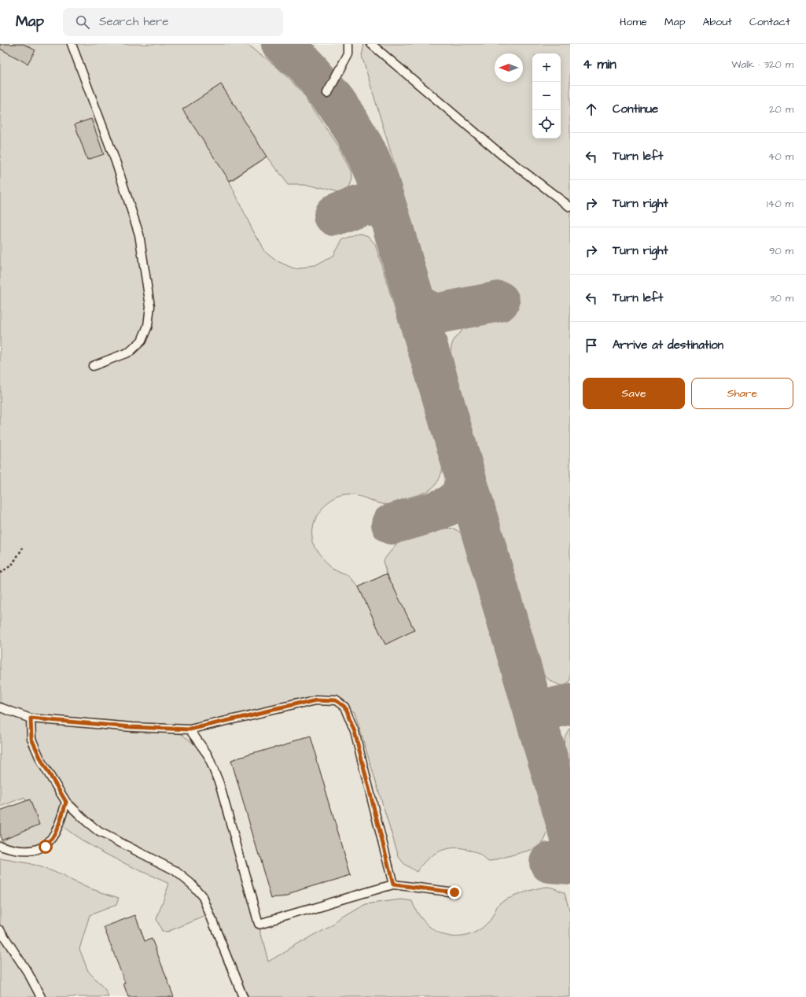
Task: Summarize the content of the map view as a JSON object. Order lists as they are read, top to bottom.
{
  "north": "left",
  "page": {
    "header": "Map",
    "search": "Search here",
    "nav": [
      "Home",
      "Map",
      "About",
      "Contact"
    ],
    "heading": ["4 min", "Walk · 320 m"],
    "map_buttons": ["+", "−"],
    "list": [
      ["Continue", "20 m"],
      ["Turn left", "40 m"],
      ["Turn right", "140 m"],
      ["Turn right", "90 m"],
      ["Turn left", "30 m"],
      "Arrive at destination"
    ],
    "buttons": ["Save", "Share"]
  }
}
